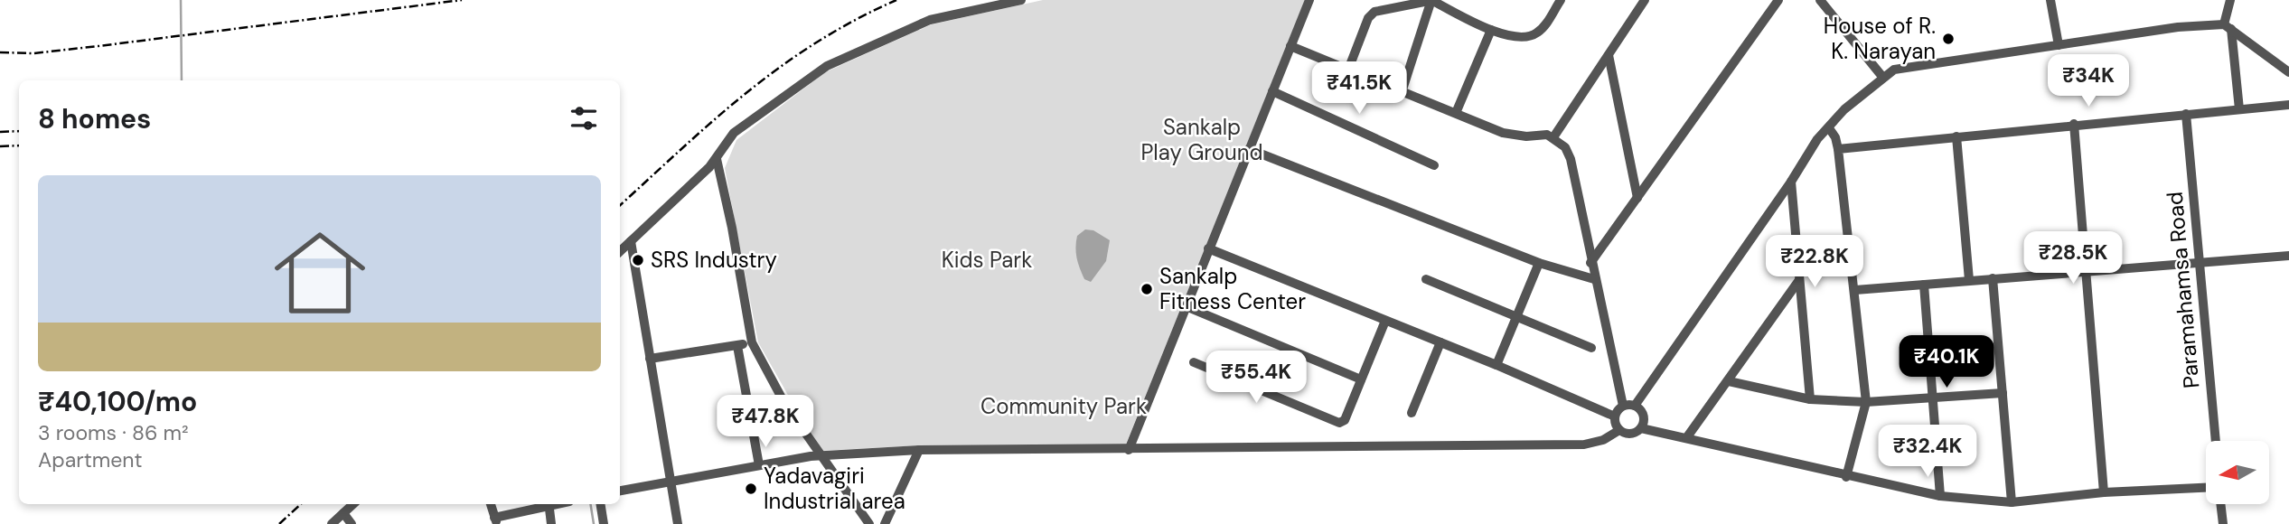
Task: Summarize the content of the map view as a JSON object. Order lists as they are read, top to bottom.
{
  "streets": {
    "street": ["Paramahamsa Road"]
  },
  "parks": ["Sankalp Play Ground", "Kids Park", "Community Park"],
  "places": [
    "House of R. K. Narayan",
    "SRS Industry",
    "Sankalp Fitness Center",
    "Yadavagiri Industrial area"
  ],
  "north": "left",
  "page": {
    "price": [
      "₹34K",
      "₹41.5K",
      "₹28.5K",
      "₹22.8K",
      "₹40.1K",
      "₹55.4K",
      "₹47.8K",
      "₹32.4K"
    ],
    "heading": "8 homes",
    "list": [
      {
        "name": "₹40,100/mo",
        "note": "3 rooms · 86 m² · Apartment"
      }
    ]
  }
}
